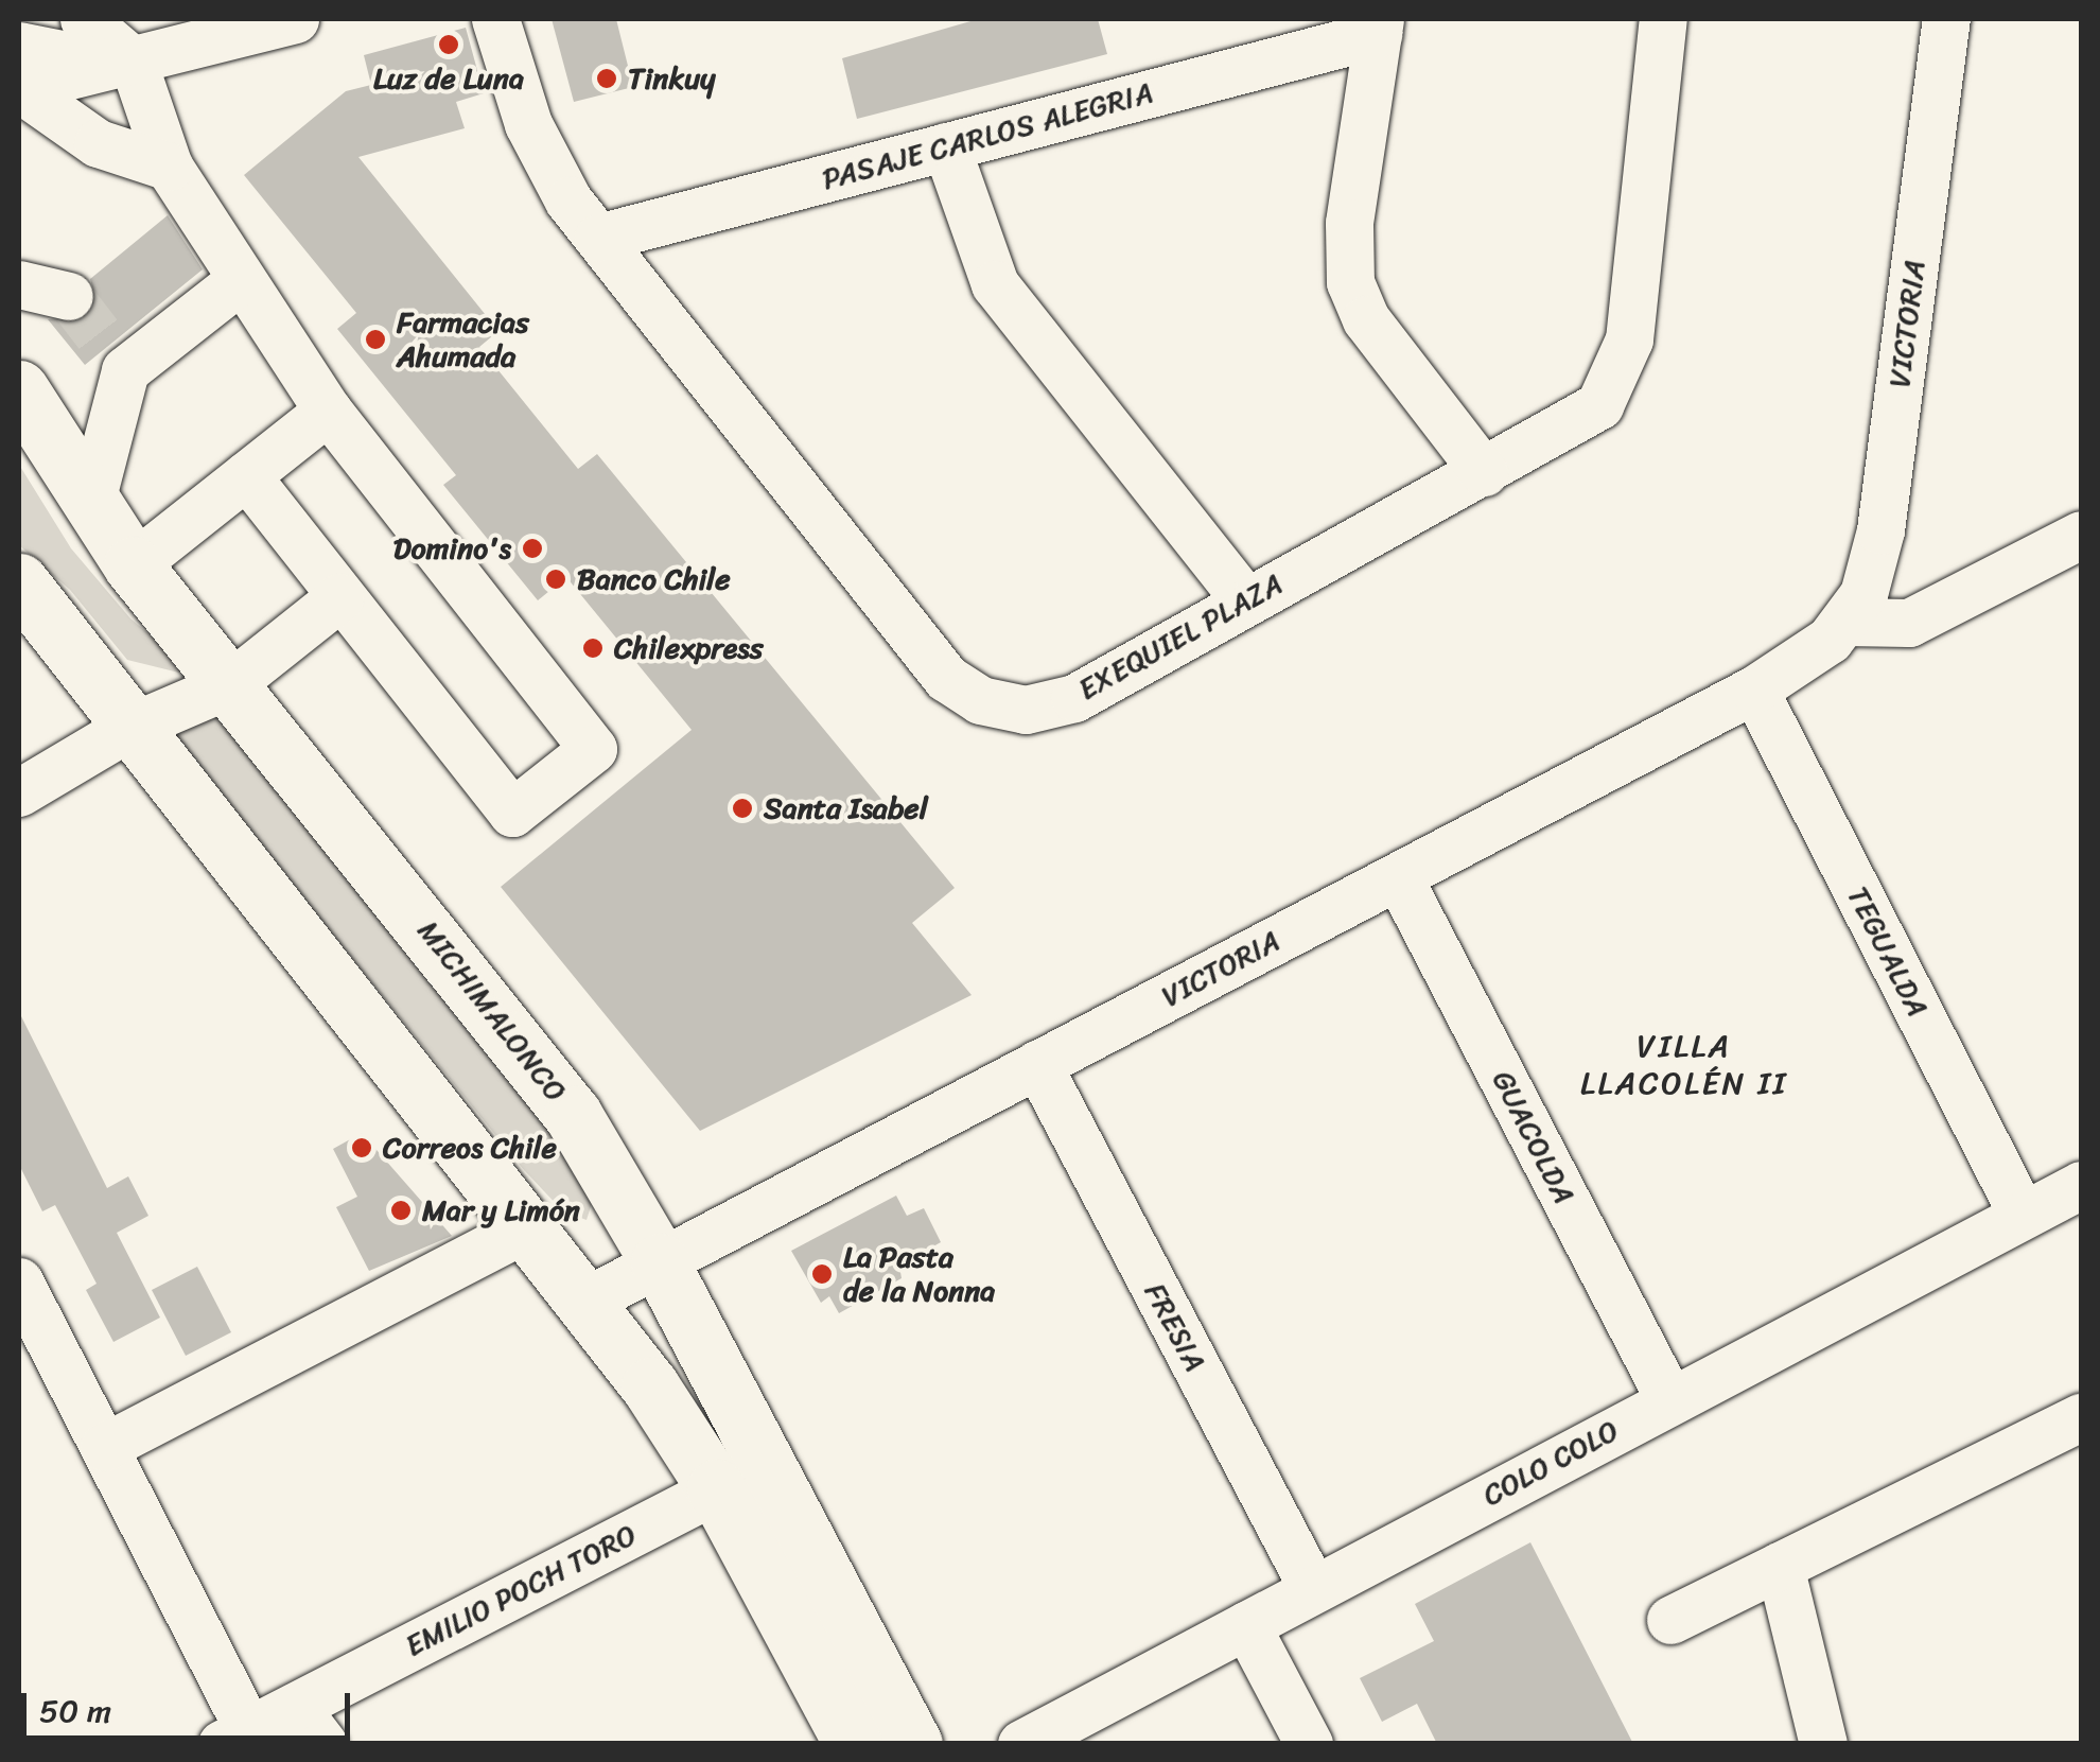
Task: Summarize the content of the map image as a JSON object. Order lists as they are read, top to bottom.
{
  "streets": {
    "main road": ["MICHIMALONCO"],
    "street": [
      "PASAJE CARLOS ALEGRIA",
      "VICTORIA",
      "EXEQUIEL PLAZA",
      "TEGUALDA",
      "GUACOLDA",
      "FRESIA",
      "COLO COLO",
      "EMILIO POCH TORO"
    ]
  },
  "crossings": [
    ["PASAJE CARLOS ALEGRIA", "EXEQUIEL PLAZA"],
    ["VICTORIA", "TEGUALDA"],
    ["VICTORIA", "MICHIMALONCO"],
    ["VICTORIA", "GUACOLDA"],
    ["VICTORIA", "FRESIA"],
    ["TEGUALDA", "COLO COLO"],
    ["MICHIMALONCO", "EMILIO POCH TORO"],
    ["GUACOLDA", "COLO COLO"],
    ["FRESIA", "COLO COLO"]
  ],
  "districts": ["VILLA LLACOLÉN II"],
  "places": [
    "Luz de Luna",
    "Tinkuy",
    "Farmacias Ahumada",
    "Domino's",
    "Banco Chile",
    "Chilexpress",
    "Santa Isabel",
    "Correos Chile",
    "Mar y Limón",
    "La Pasta de la Nonna"
  ],
  "scale_bar": "50 m"
}
